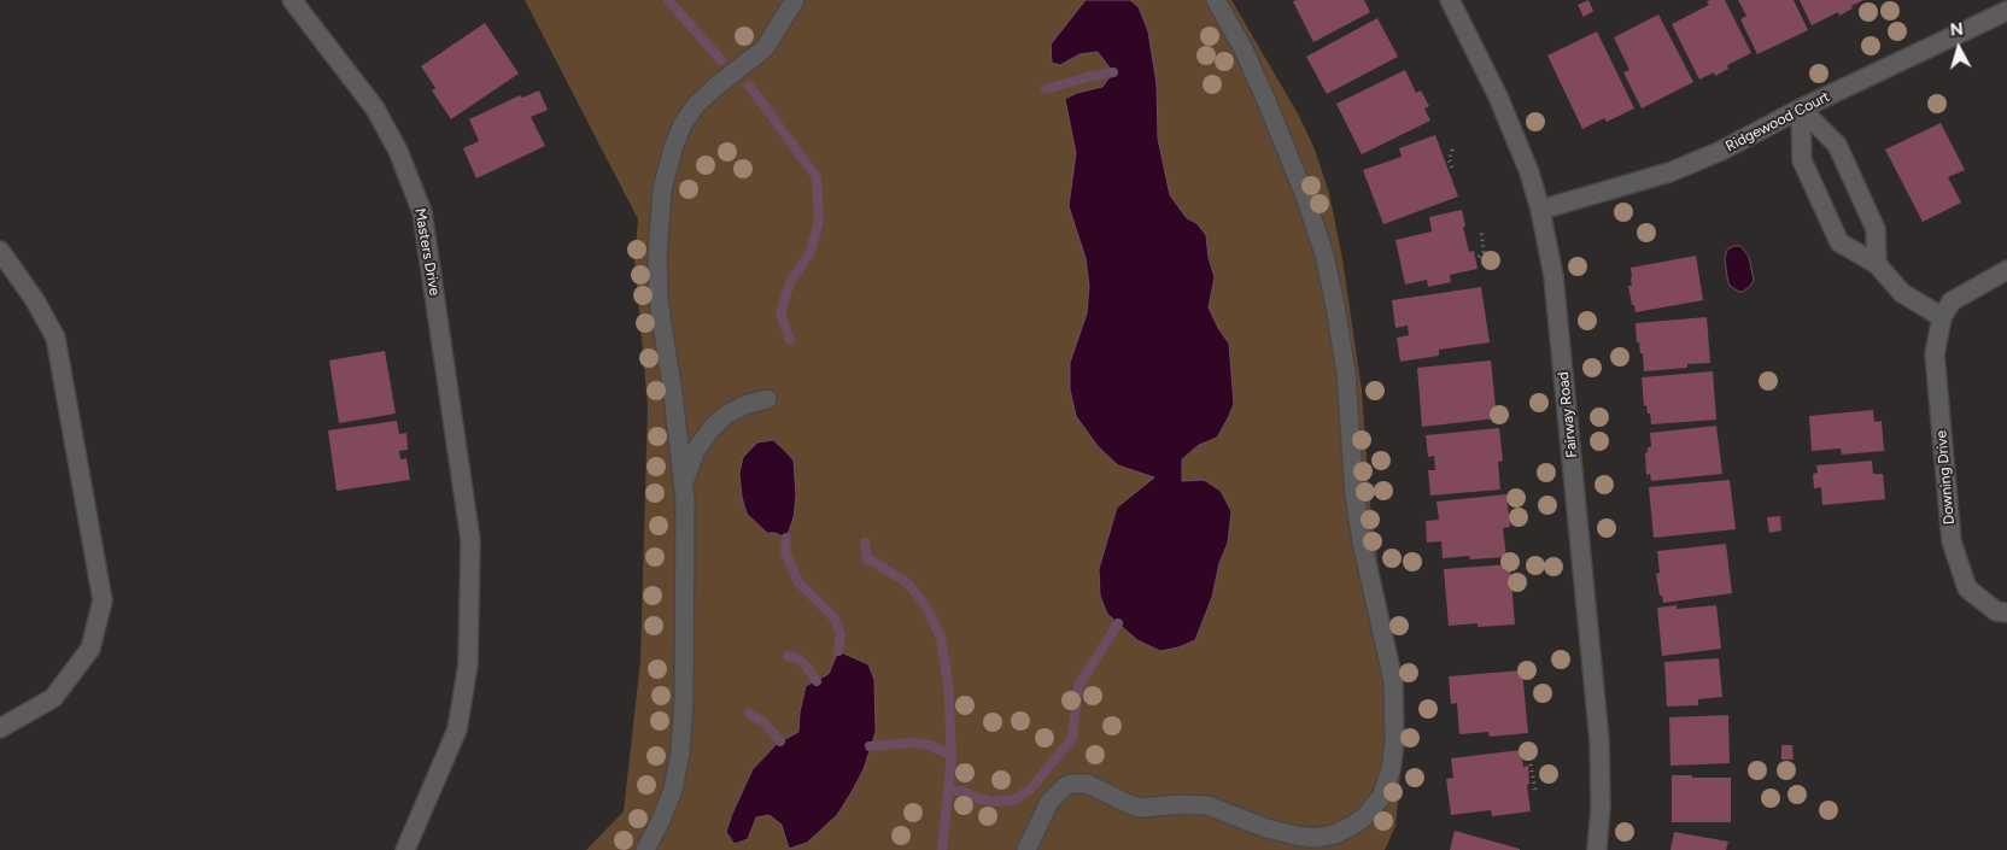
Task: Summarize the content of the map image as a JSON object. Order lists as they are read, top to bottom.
{
  "streets": {
    "street": [
      "Ridgewood Court",
      "Masters Drive",
      "Fairway Road",
      "Downing Drive"
    ]
  },
  "crossings": [
    ["Ridgewood Court", "Fairway Road"]
  ],
  "north": "top"
}
